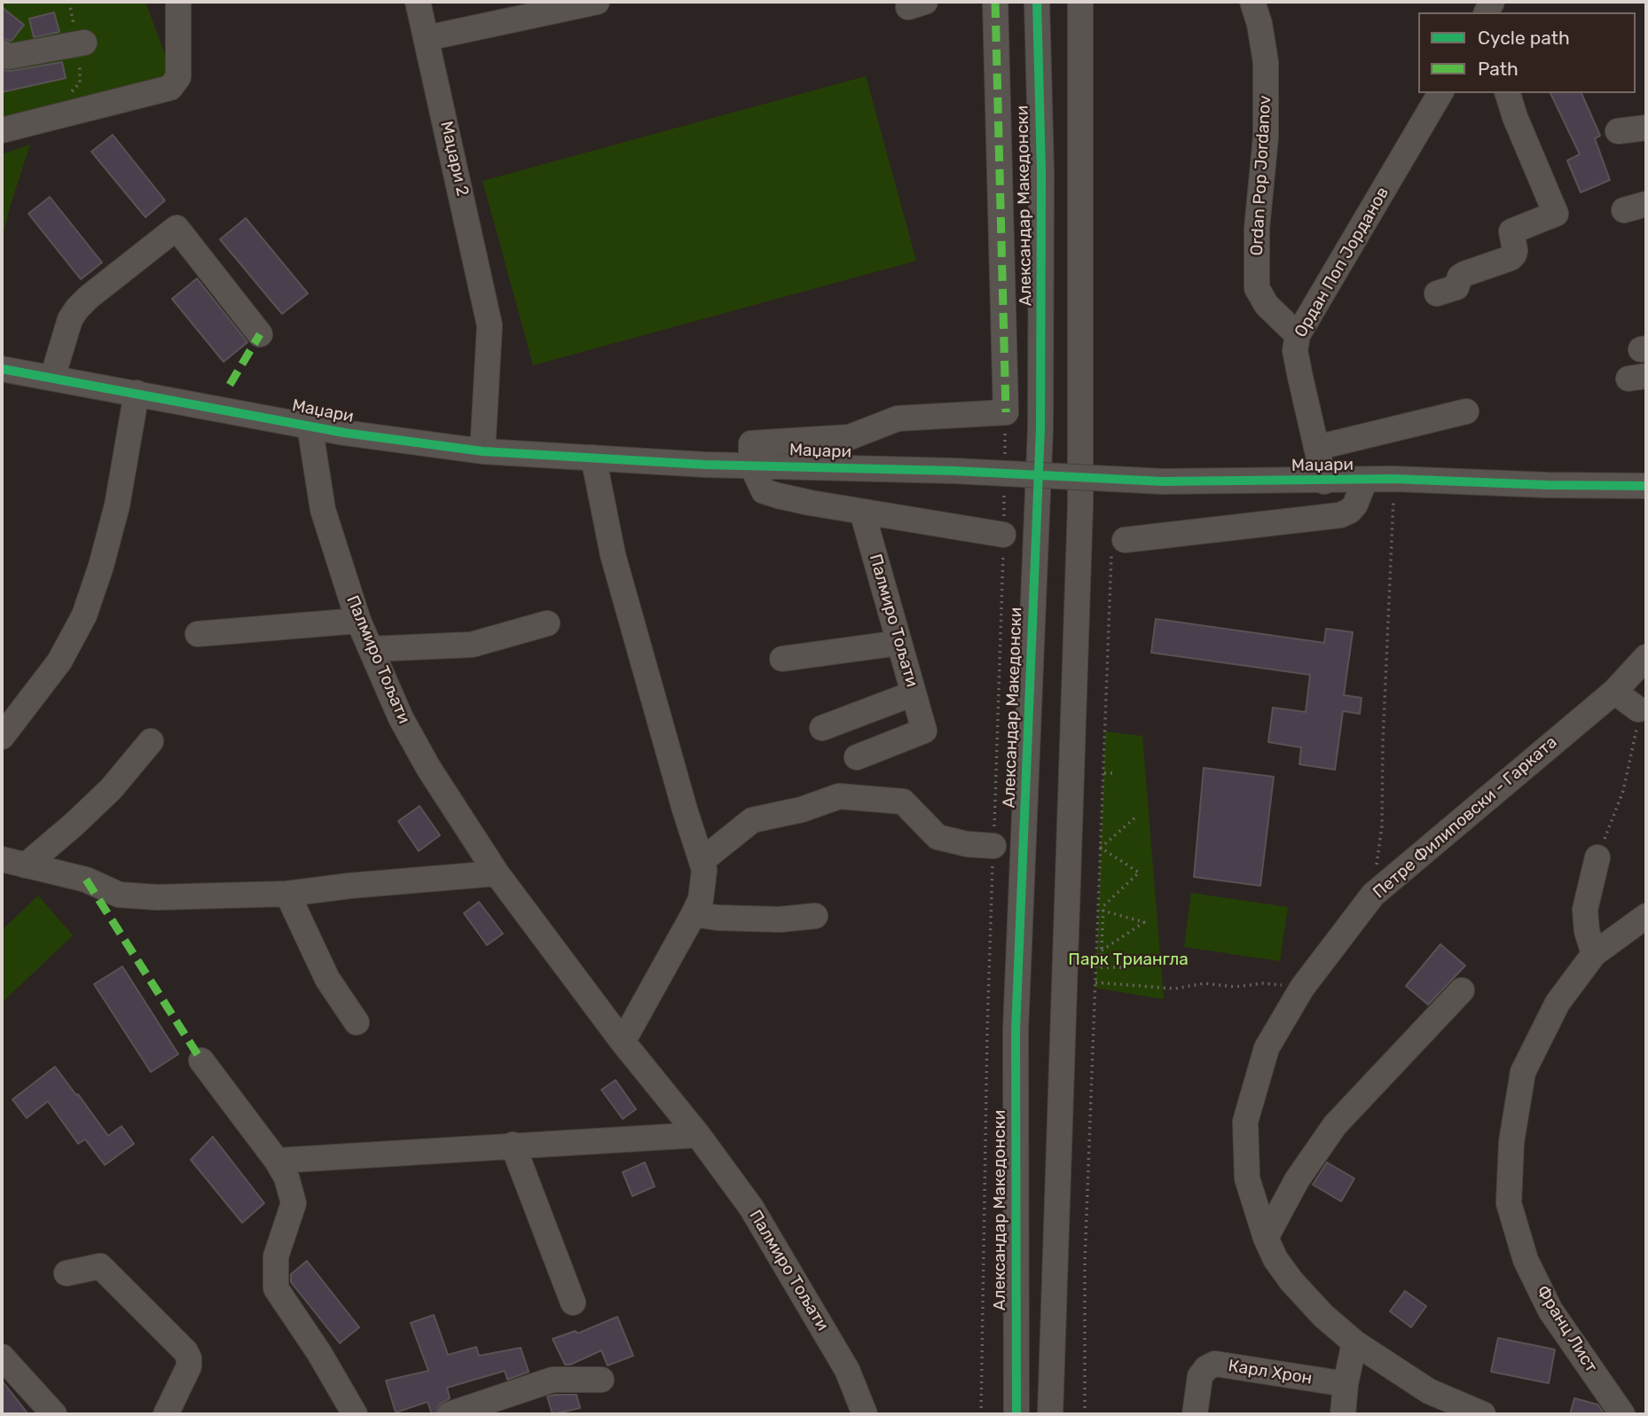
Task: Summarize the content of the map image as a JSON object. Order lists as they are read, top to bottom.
{
  "streets": {
    "street": [
      "Маџари 2",
      "Ordan Pop Jordanov",
      "Александар Македонски",
      "Ордан Поп Јорданов",
      "Маџари",
      "Палмиро Тољати",
      "Петре Филиповски - Гарката",
      "Франц Лист",
      "Карл Хрон"
    ]
  },
  "crossings": [
    ["Маџари 2", "Маџари"],
    ["Ordan Pop Jordanov", "Ордан Поп Јорданов"],
    ["Ордан Поп Јорданов", "Маџари"],
    ["Маџари", "Палмиро Тољати"]
  ],
  "parks": ["Парк Триангла"],
  "legend": ["Cycle path", "Path"]
}
